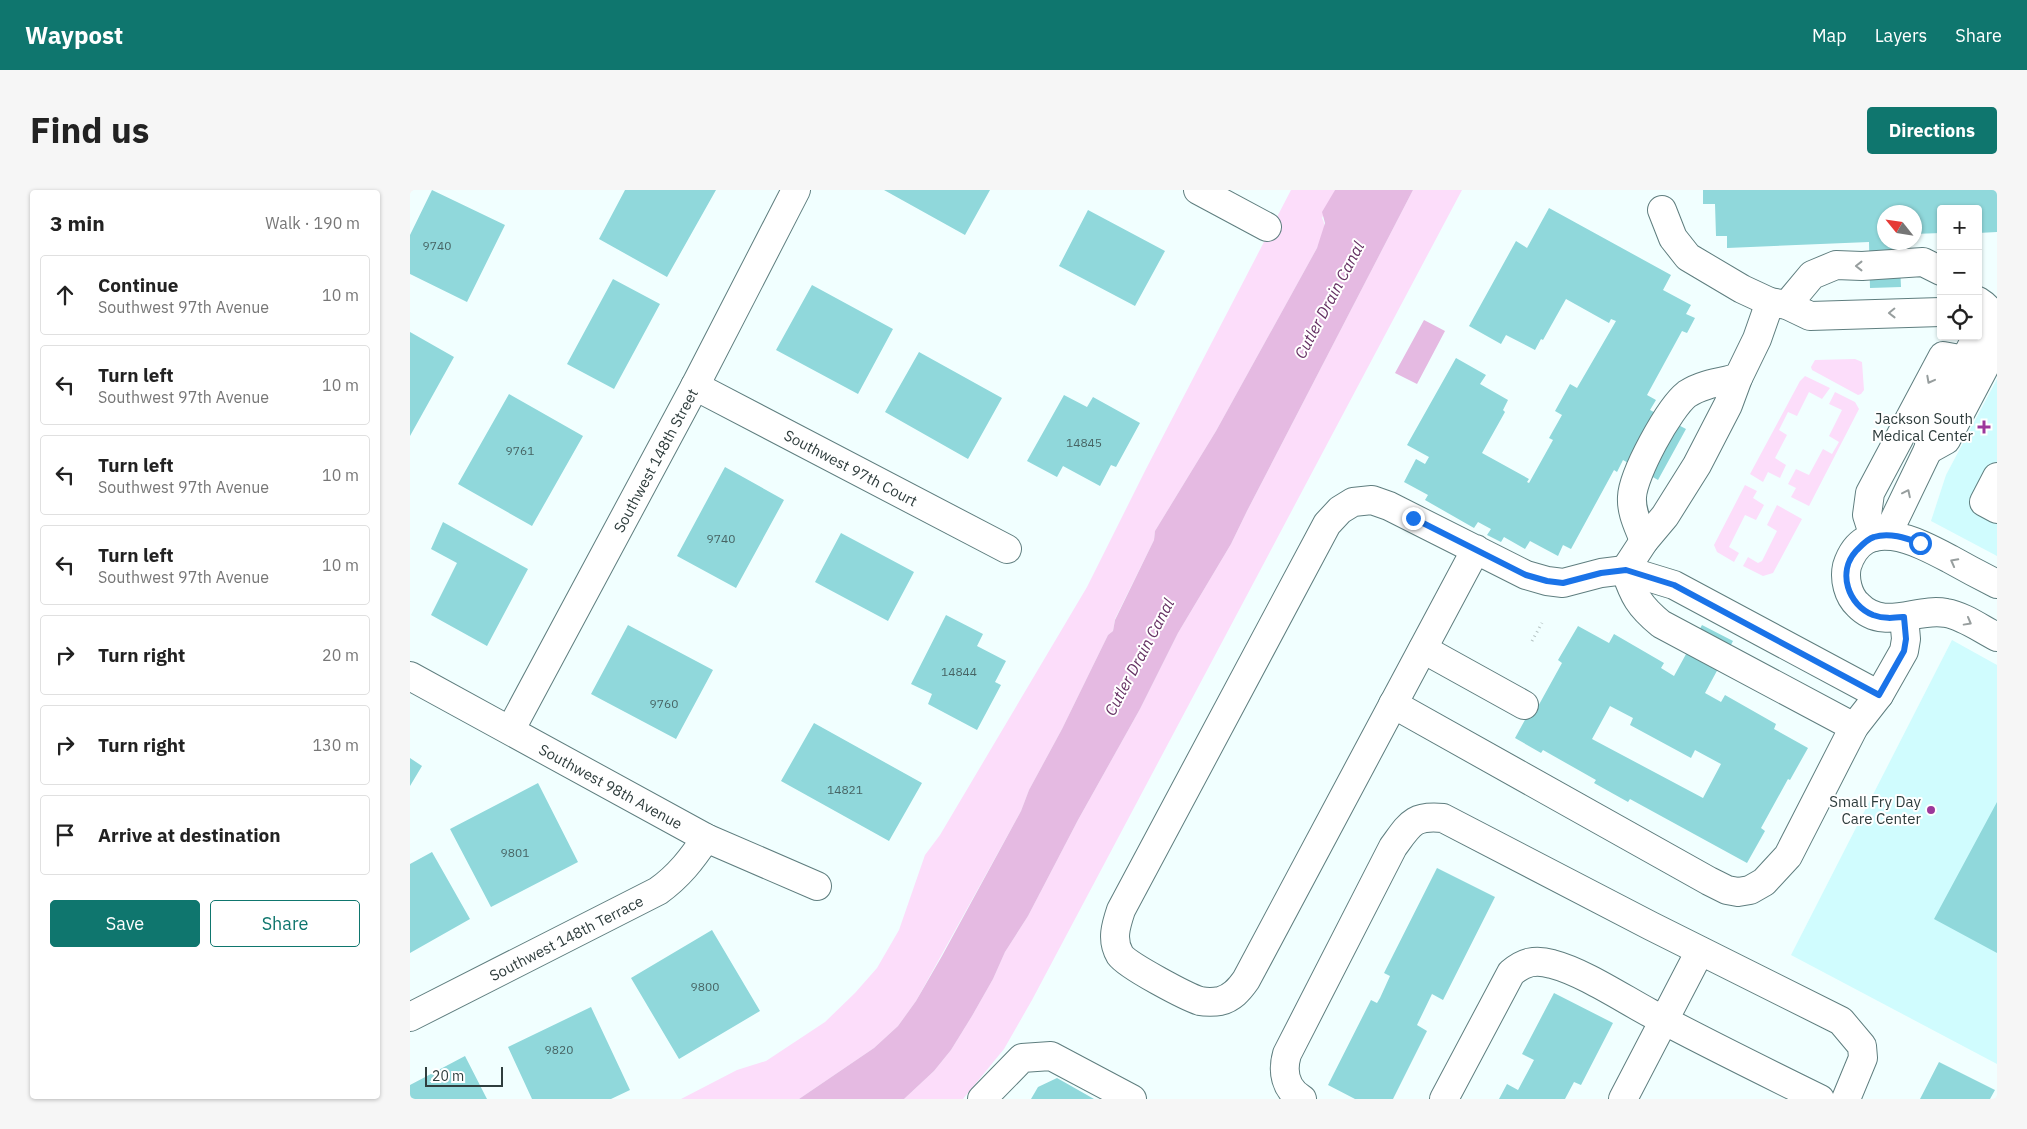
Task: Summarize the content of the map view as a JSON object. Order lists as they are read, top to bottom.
{
  "streets": {
    "street": [
      "Southwest 148th Street",
      "Southwest 97th Court",
      "Southwest 98th Avenue",
      "Southwest 148th Terrace"
    ]
  },
  "crossings": [
    ["Southwest 148th Street", "Southwest 97th Court"],
    ["Southwest 148th Street", "Southwest 98th Avenue"],
    ["Southwest 98th Avenue", "Southwest 148th Terrace"]
  ],
  "water": ["Cutler Drain Canal"],
  "places": {
    "health": ["Jackson South Medical Center"],
    "other": ["Small Fry Day Care Center"]
  },
  "house_numbers": [
    "9740",
    "14845",
    "9761",
    "9740",
    "14844",
    "9760",
    "14821",
    "9801",
    "9800",
    "9820"
  ],
  "scale_bar": "20 m",
  "north": "top left",
  "page": {
    "header": "Waypost",
    "nav": ["Map", "Layers", "Share"],
    "title": "Find us",
    "buttons": [
      "Directions",
      ["Save", "Share"]
    ],
    "heading": ["3 min", "Walk · 190 m"],
    "map_buttons": ["+", "−"],
    "list": [
      ["Continue", "Southwest 97th Avenue", "10 m"],
      ["Turn left", "Southwest 97th Avenue", "10 m"],
      ["Turn left", "Southwest 97th Avenue", "10 m"],
      ["Turn left", "Southwest 97th Avenue", "10 m"],
      ["Turn right", "20 m"],
      ["Turn right", "130 m"],
      "Arrive at destination"
    ],
    "scale": "20 m"
  }
}
